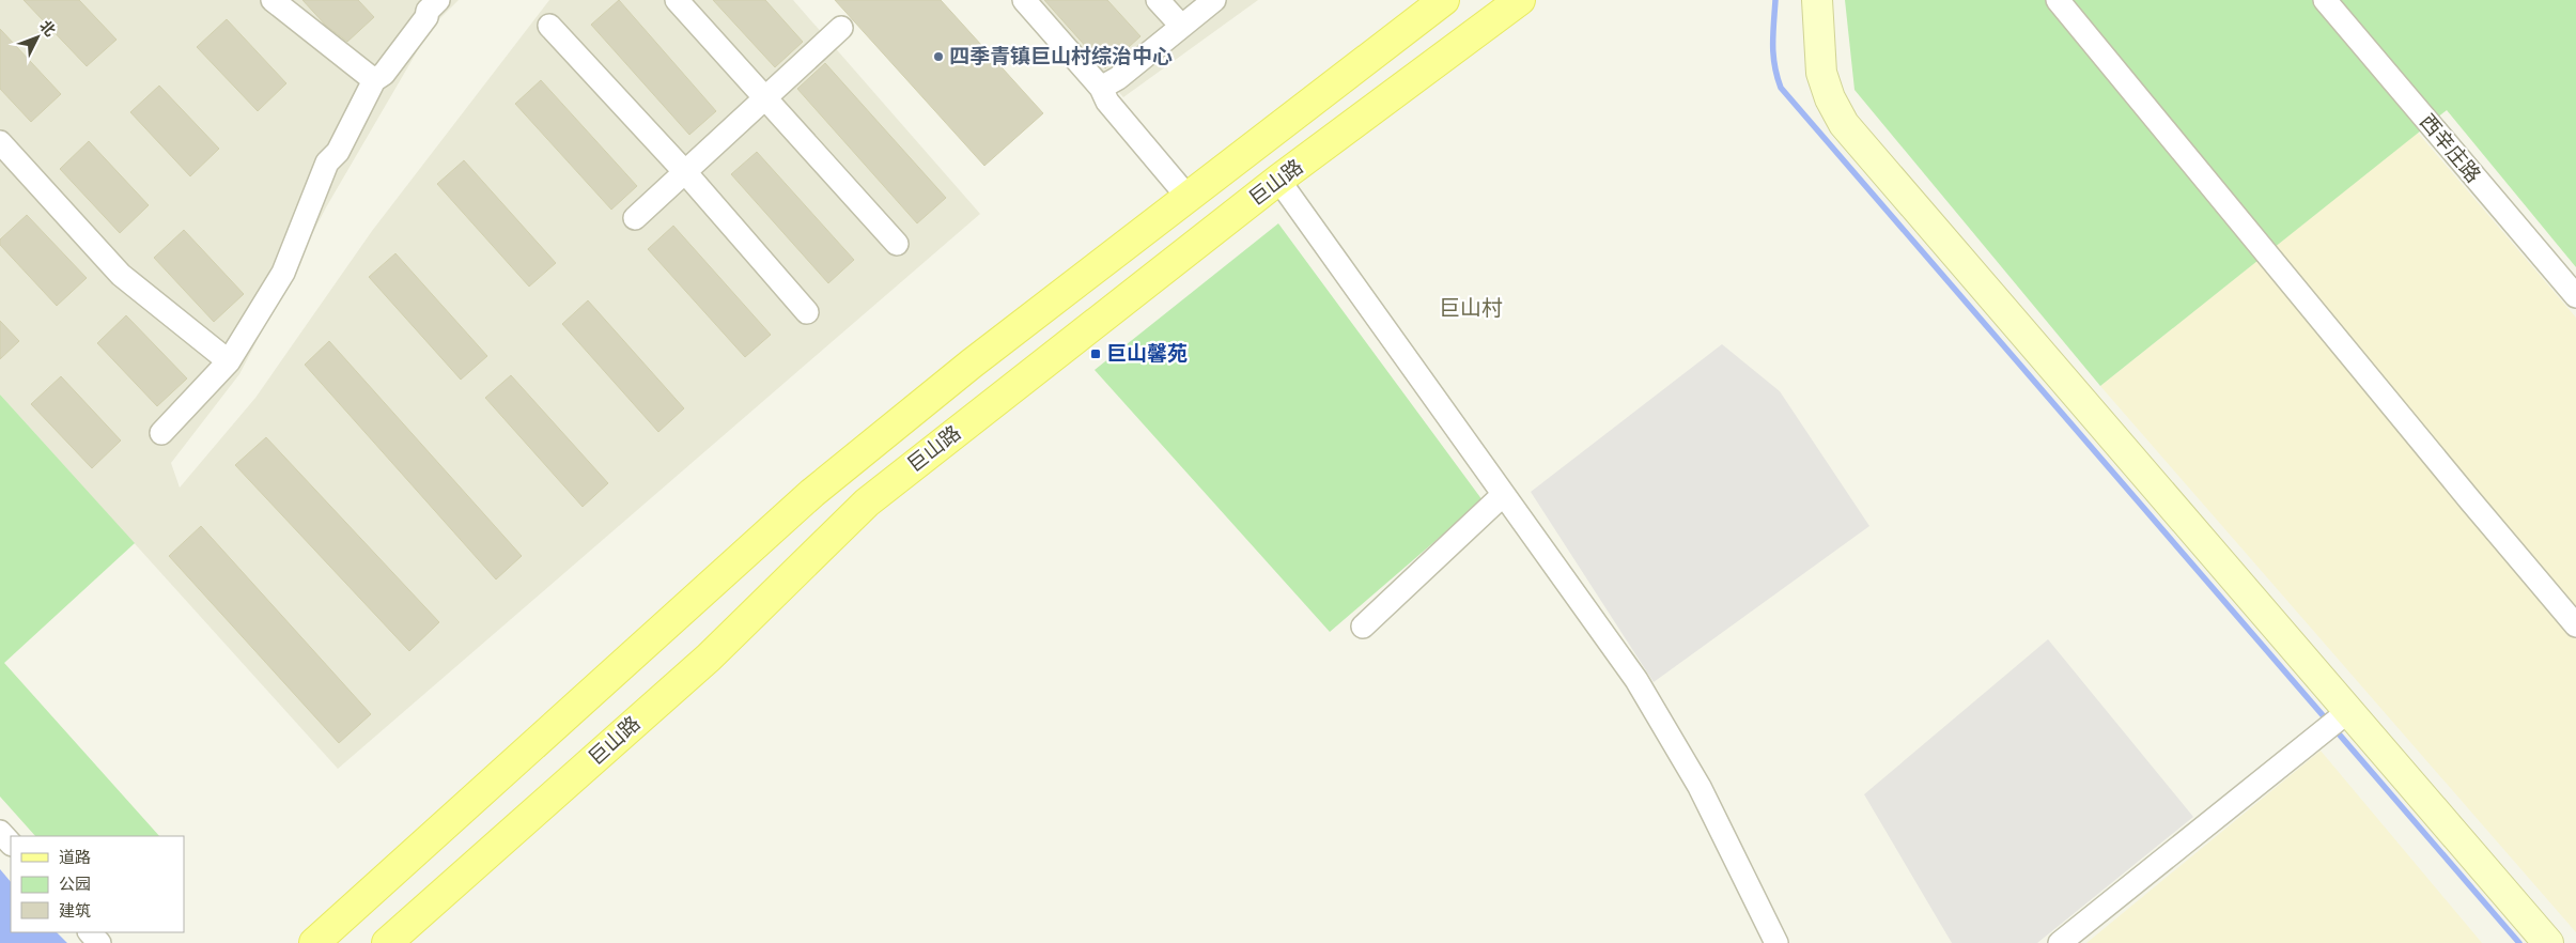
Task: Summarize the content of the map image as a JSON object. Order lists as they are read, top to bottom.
{
  "streets": {
    "main road": ["巨山路"],
    "street": ["西辛庄路"]
  },
  "districts": ["巨山村"],
  "places": {
    "other": ["四季青镇巨山村综治中心"],
    "transit": ["巨山馨苑"]
  },
  "legend": ["道路", "公园", "建筑"],
  "north": "top right"
}
